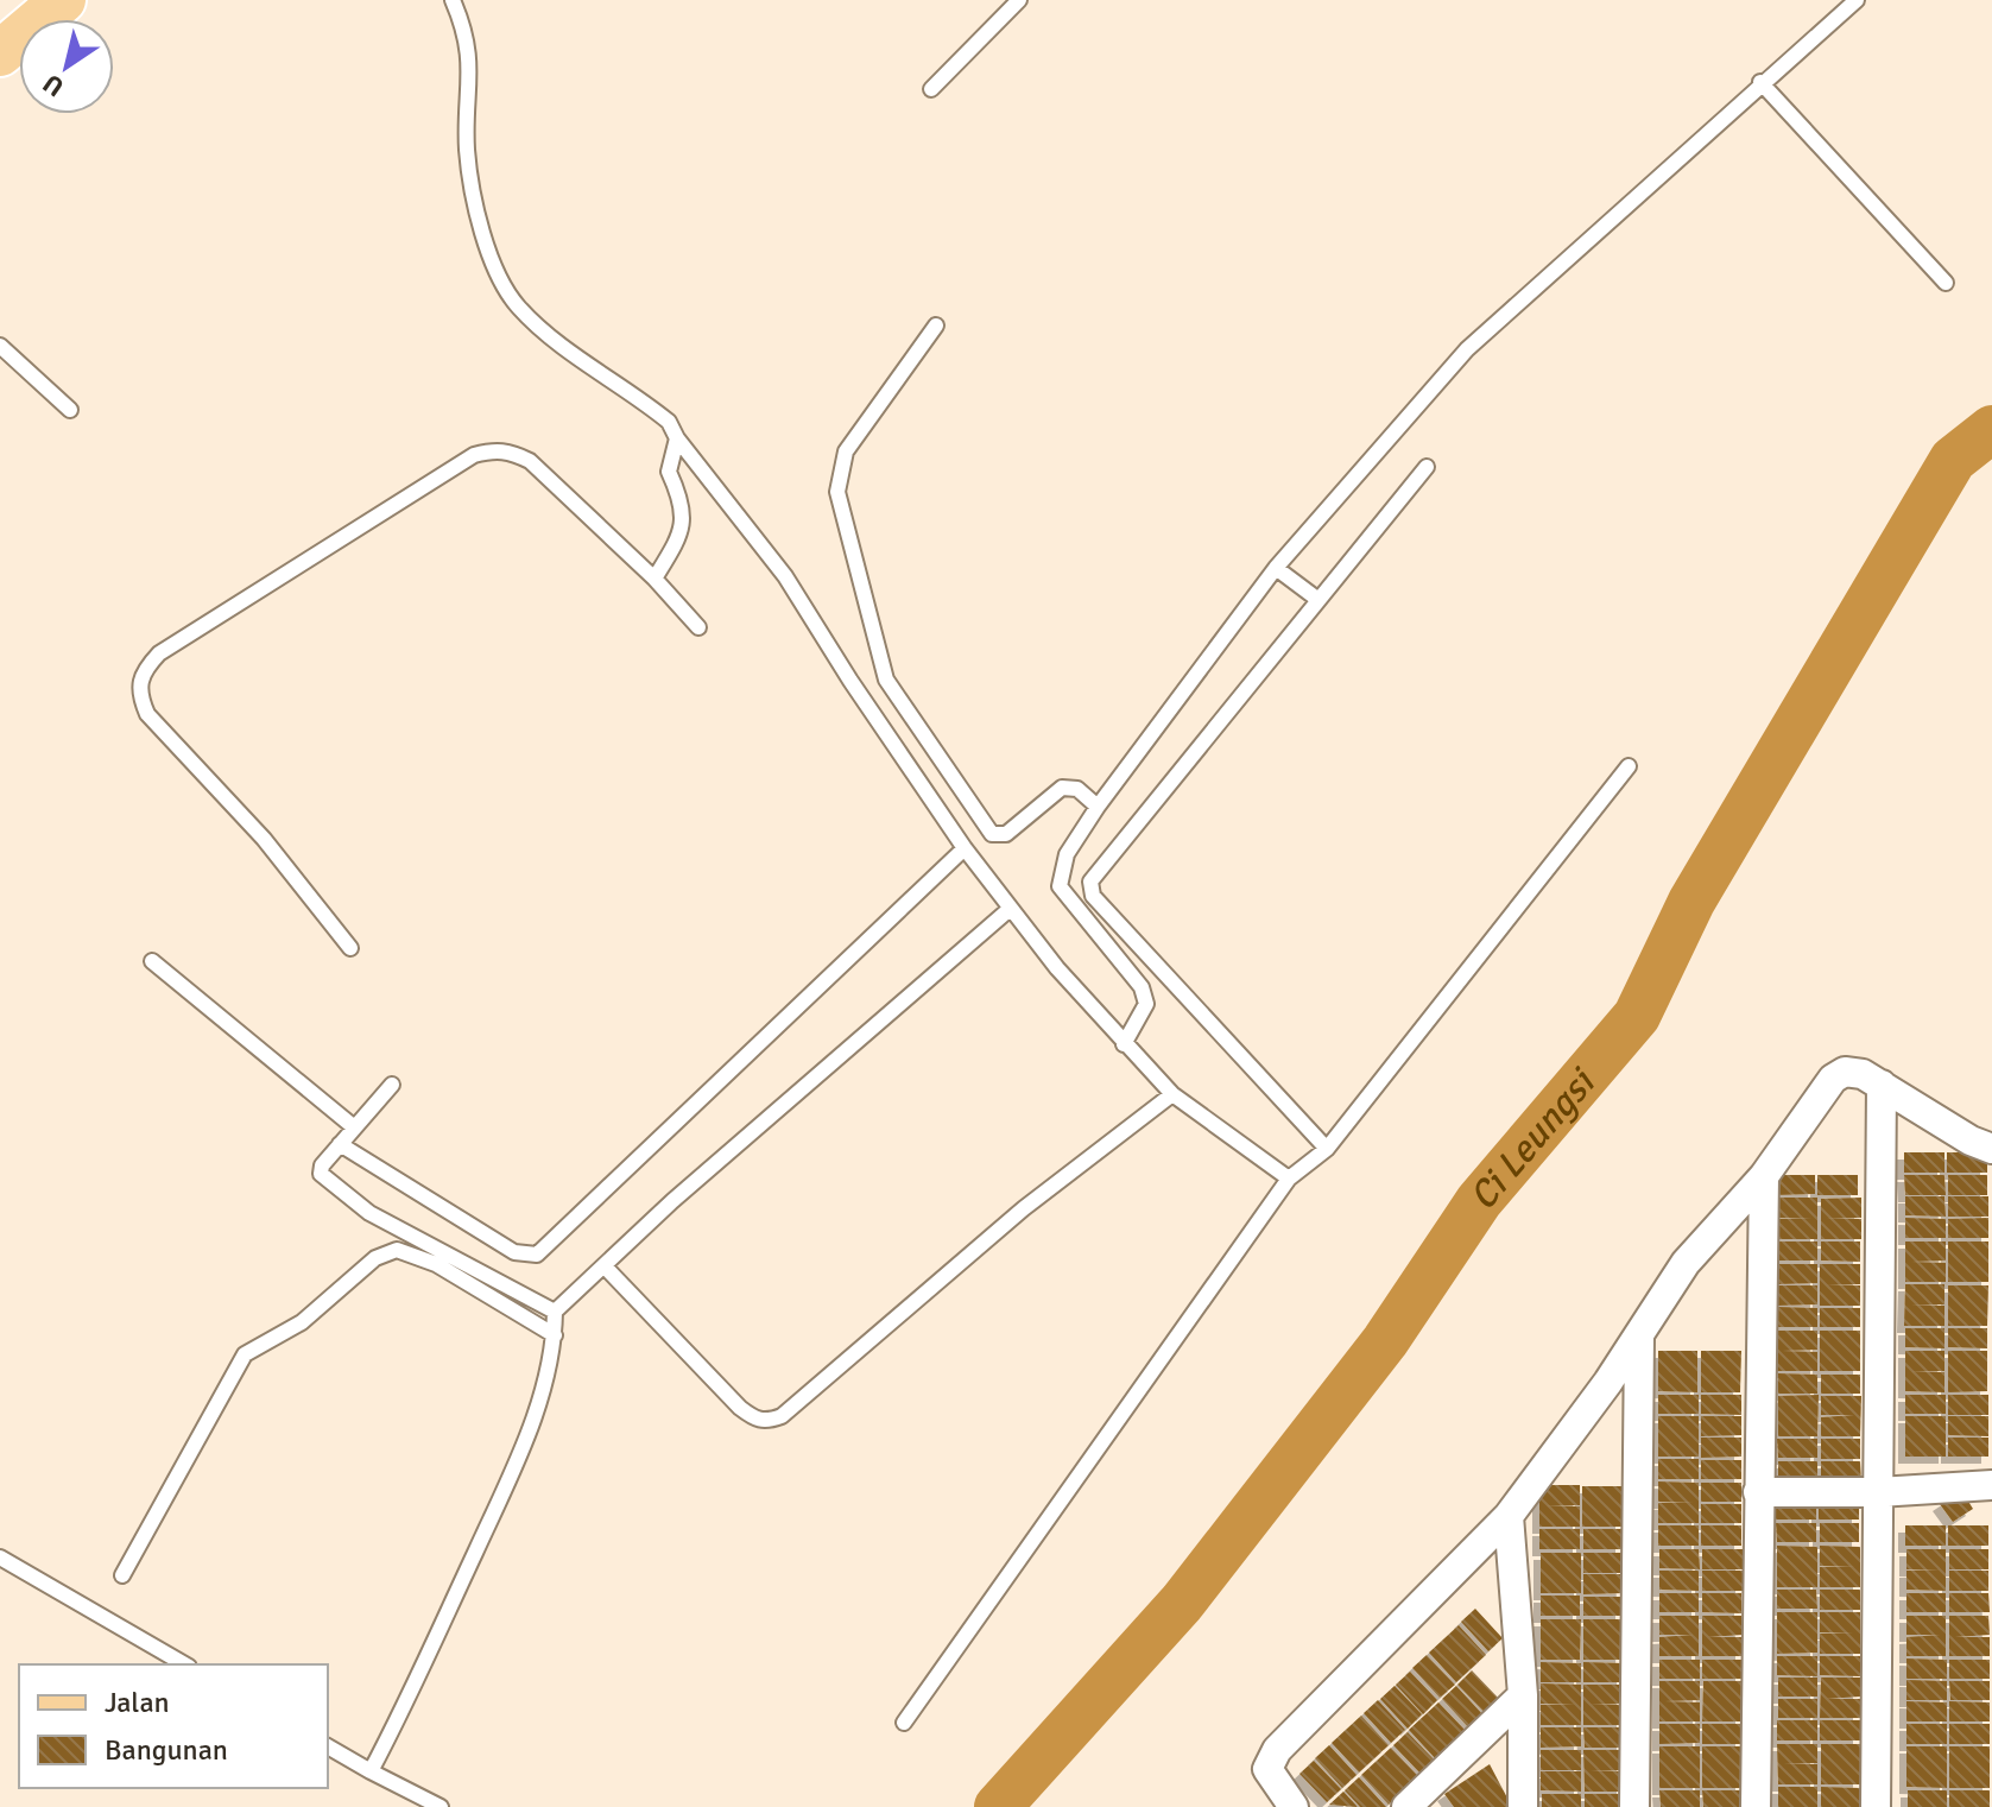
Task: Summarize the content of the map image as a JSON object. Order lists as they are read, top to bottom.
{
  "water": ["Ci Leungsi"],
  "legend": ["Jalan", "Bangunan"],
  "north": "bottom left"
}
